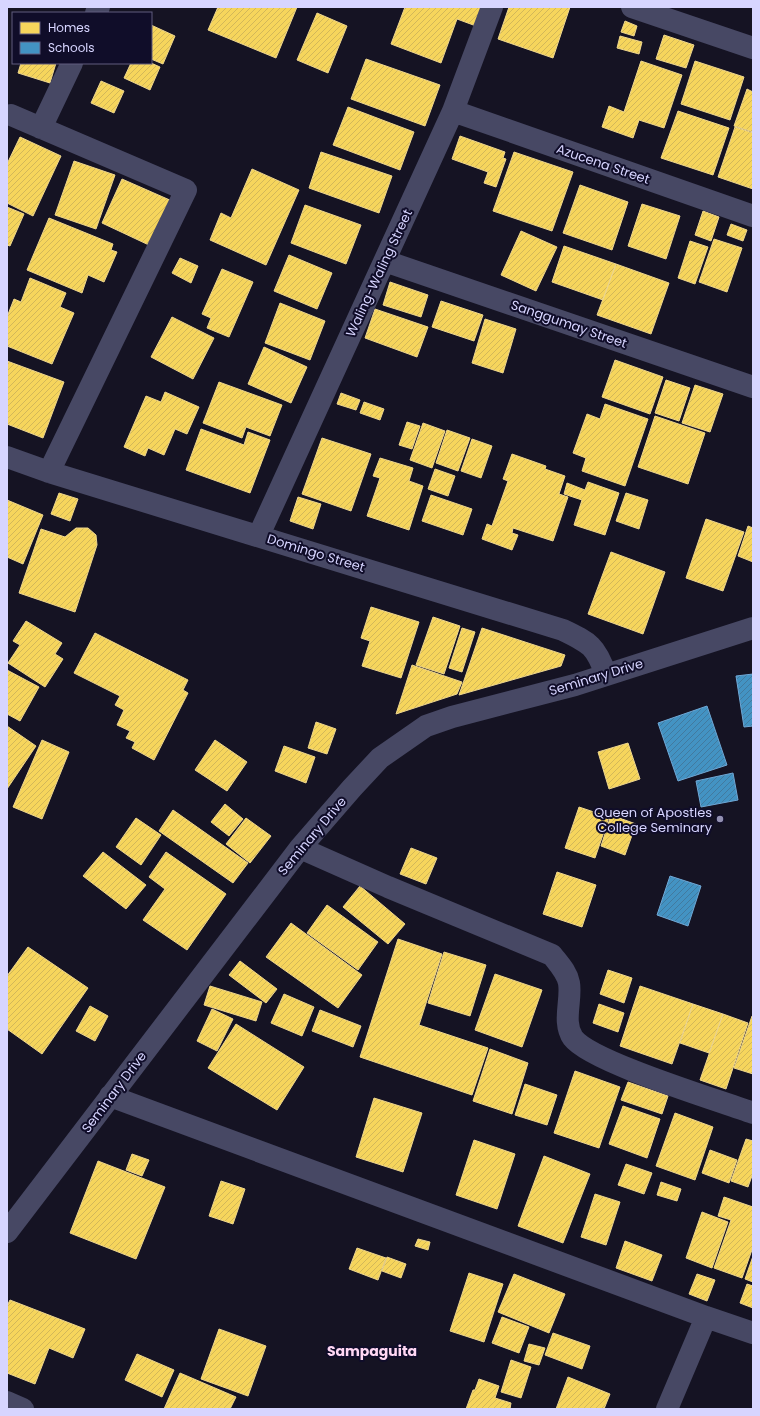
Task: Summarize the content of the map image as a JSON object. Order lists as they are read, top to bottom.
{
  "streets": {
    "street": [
      "Azucena Street",
      "Waling-Waling Street",
      "Sanggumay Street",
      "Domingo Street",
      "Seminary Drive"
    ]
  },
  "crossings": [
    ["Azucena Street", "Waling-Waling Street"],
    ["Waling-Waling Street", "Sanggumay Street"],
    ["Waling-Waling Street", "Domingo Street"],
    ["Domingo Street", "Seminary Drive"]
  ],
  "districts": ["Sampaguita"],
  "places": ["Queen of Apostles College Seminary"],
  "legend": ["Homes", "Schools"]
}
